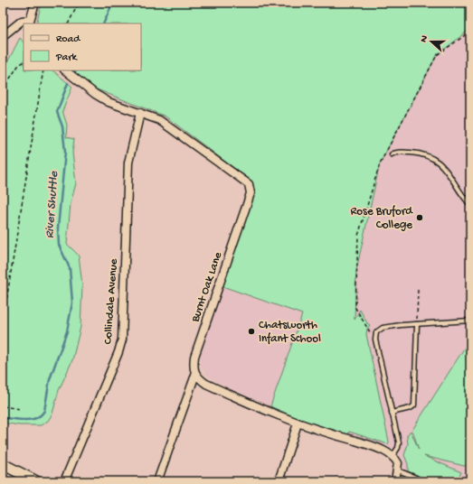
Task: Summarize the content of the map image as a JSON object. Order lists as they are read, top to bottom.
{
  "streets": {
    "street": ["Burnt Oak Lane", "Collindale Avenue"]
  },
  "crossings": [
    ["Burnt Oak Lane", "Collindale Avenue"]
  ],
  "water": ["River Shuttle"],
  "places": ["Rose Bruford College", "Chatsworth Infant School"],
  "legend": ["Road", "Park"],
  "north": "left"
}
